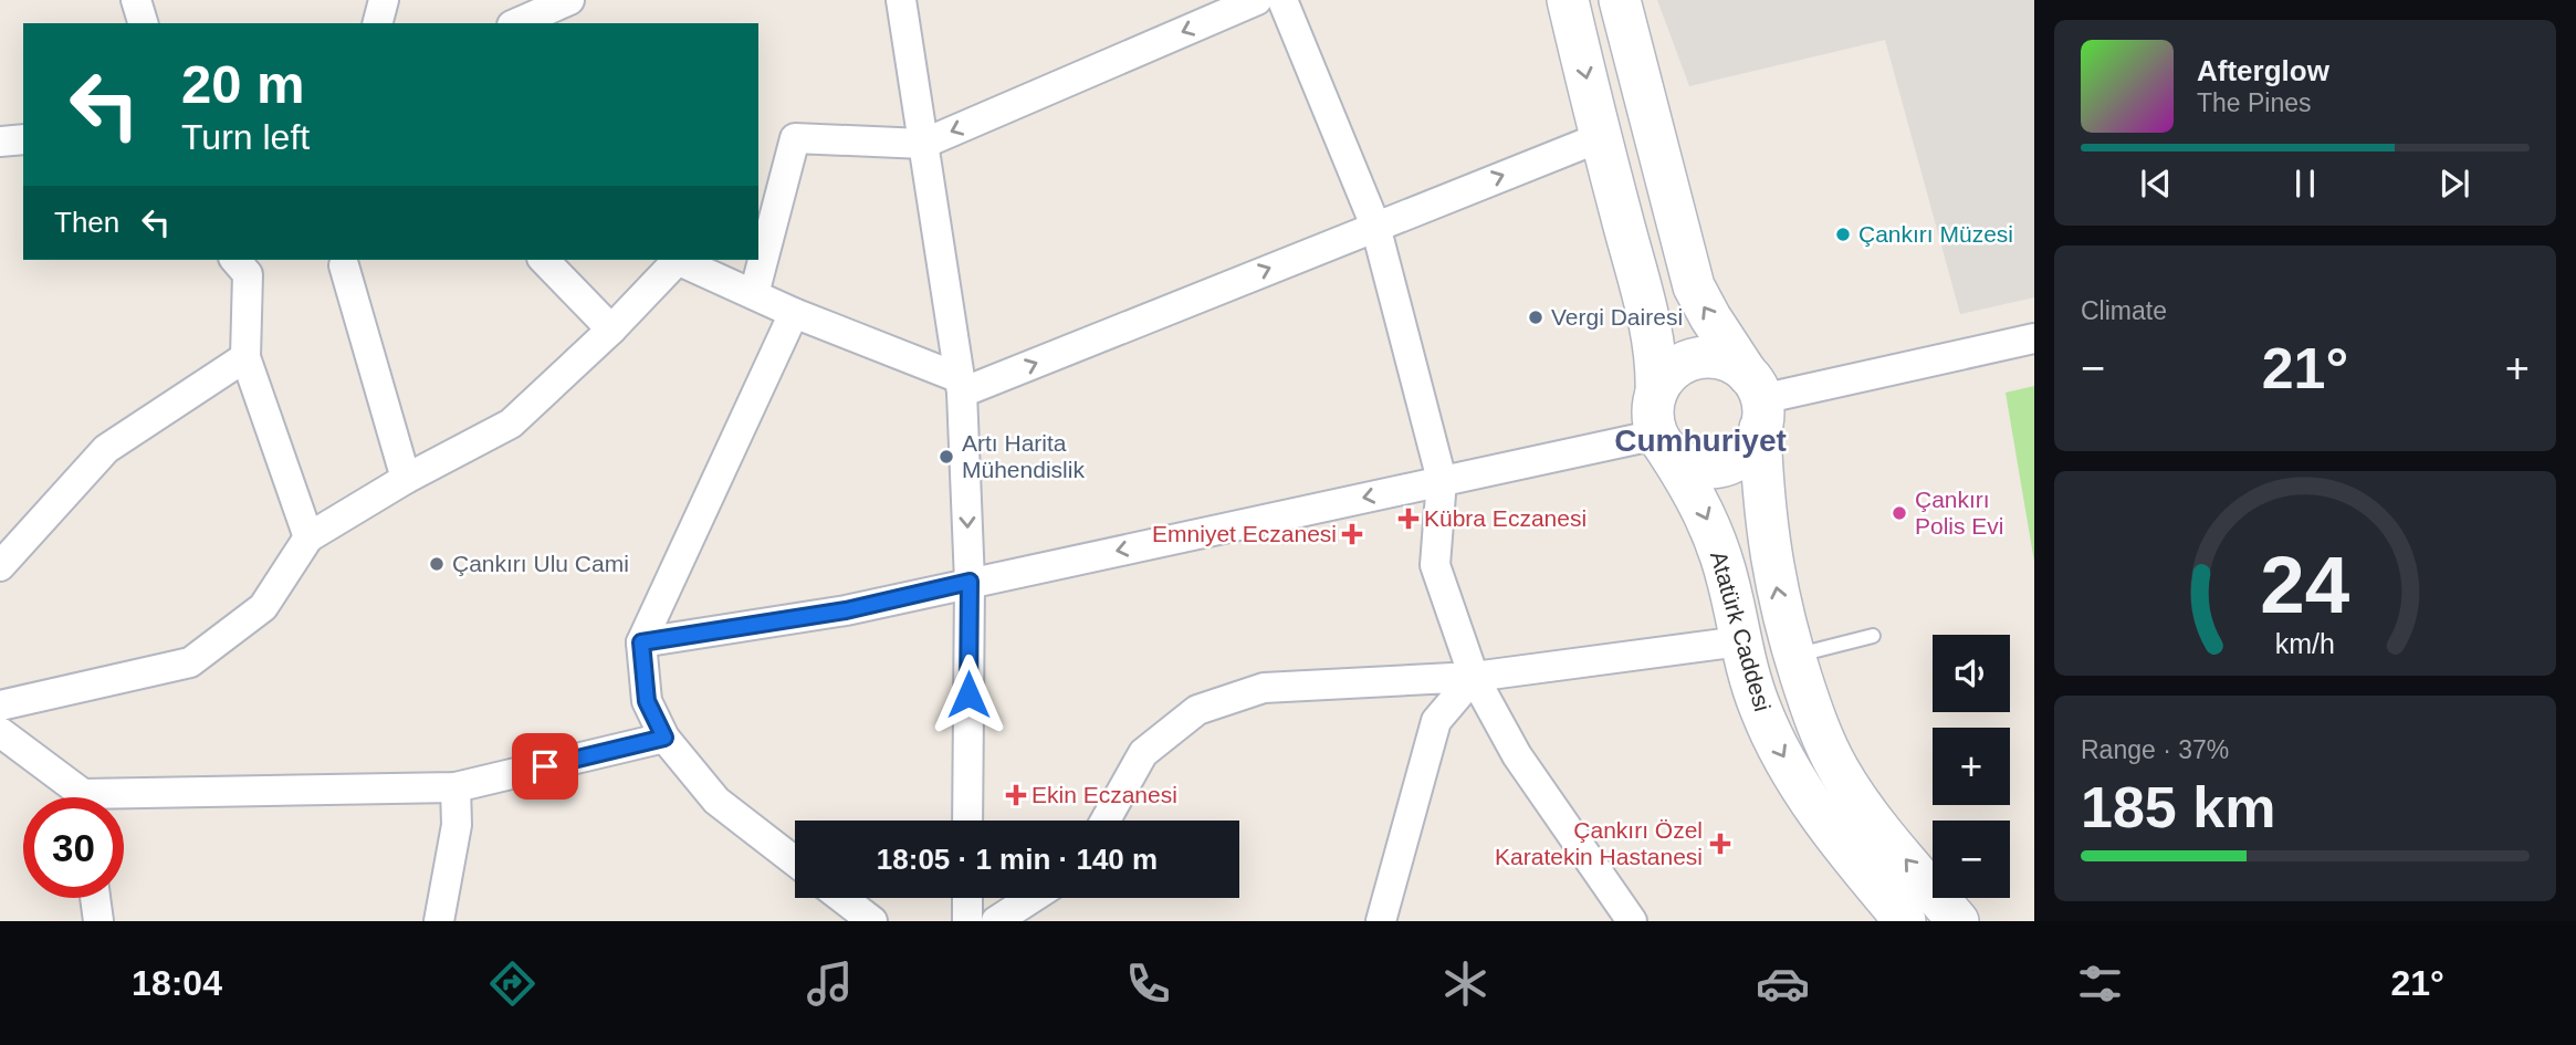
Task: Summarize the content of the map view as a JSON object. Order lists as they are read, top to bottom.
{
  "streets": {
    "main road": ["Atatürk Caddesi"]
  },
  "districts": ["Cumhuriyet"],
  "places": {
    "other": [
      "Çankırı Müzesi",
      "Vergi Dairesi",
      "Artı Harita Mühendislik",
      "Çankırı Polis Evi",
      "Çankırı Ulu Cami"
    ],
    "health": [
      "Kübra Eczanesi",
      "Emniyet Eczanesi",
      "Ekin Eczanesi",
      "Çankırı Özel Karatekin Hastanesi"
    ]
  },
  "page": {
    "turn": ["20 m", "Turn left"],
    "song": ["Afterglow", "The Pines"],
    "then": "Then",
    "tile": [
      "Climate",
      ["Range · 37%", "185 km"]
    ],
    "heat": ["−", "21°", "+"],
    "map_buttons": ["+", "−"],
    "limit": "30",
    "trip": "18:05 · 1 min · 140 m",
    "tabs": ["18:04", "21°"],
    "gauge": ["24", "km/h"]
  }
}
